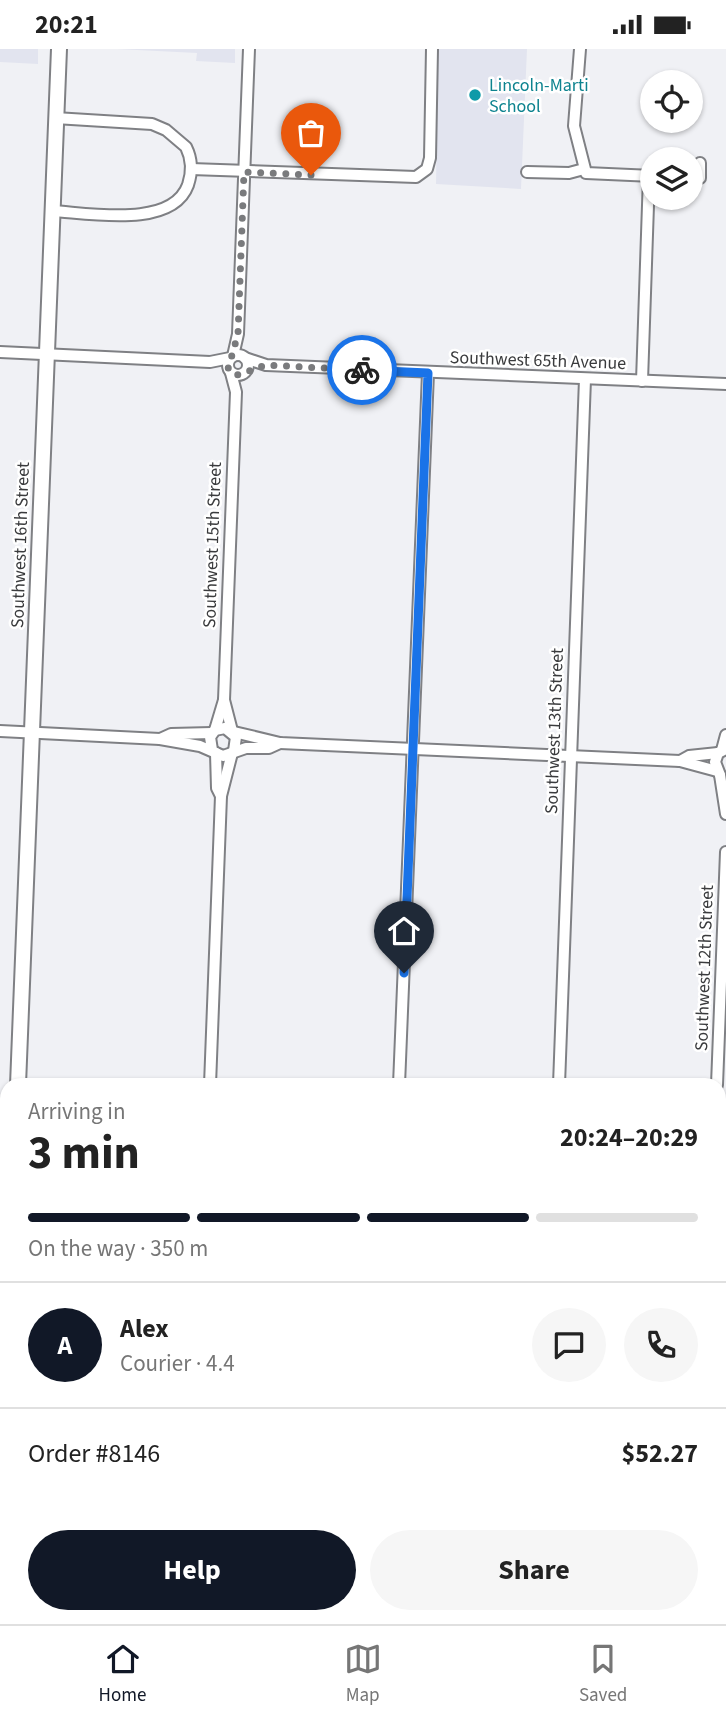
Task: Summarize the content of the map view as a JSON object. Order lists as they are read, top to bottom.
{
  "streets": {
    "street": [
      "Southwest 65th Avenue",
      "Southwest 16th Street",
      "Southwest 15th Street",
      "Southwest 13th Street",
      "Southwest 12th Street"
    ]
  },
  "crossings": [
    ["Southwest 65th Avenue", "Southwest 16th Street"],
    ["Southwest 65th Avenue", "Southwest 15th Street"],
    ["Southwest 65th Avenue", "Southwest 13th Street"]
  ],
  "places": ["Lincoln-Marti School"],
  "page": {
    "status": "20:21",
    "heading": ["3 min", "Arriving in", "20:24–20:29"],
    "panel": [
      "Alex",
      "Courier · 4.4",
      "Order #8146",
      "$52.27"
    ],
    "bar": "On the way · 350 m",
    "round": "A",
    "buttons": ["Help", "Share"],
    "tabs": ["Home", "Map", "Saved"]
  }
}
